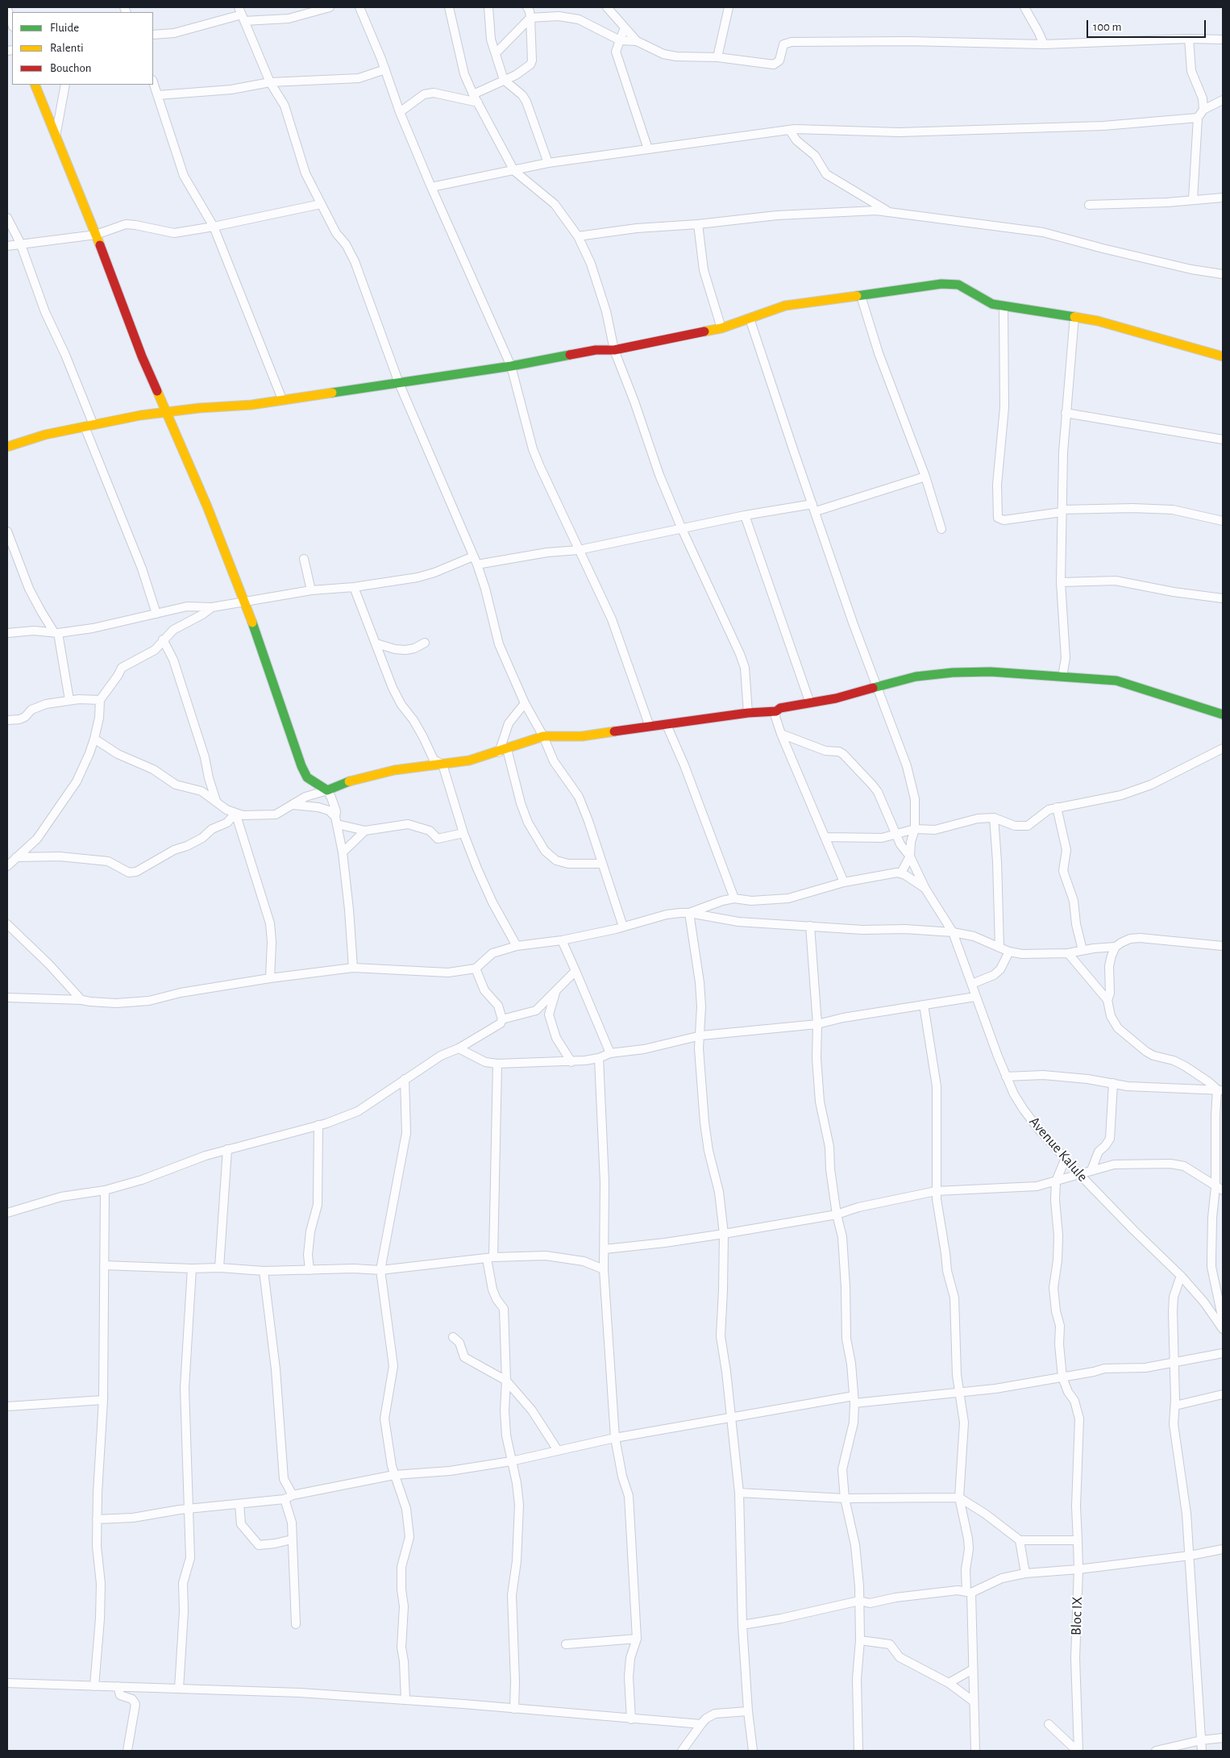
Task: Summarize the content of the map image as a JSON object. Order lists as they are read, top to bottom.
{
  "streets": {
    "street": ["Avenue Kalule", "Bloc IX"]
  },
  "legend": ["Fluide", "Ralenti", "Bouchon"],
  "scale_bar": "100 m"
}
